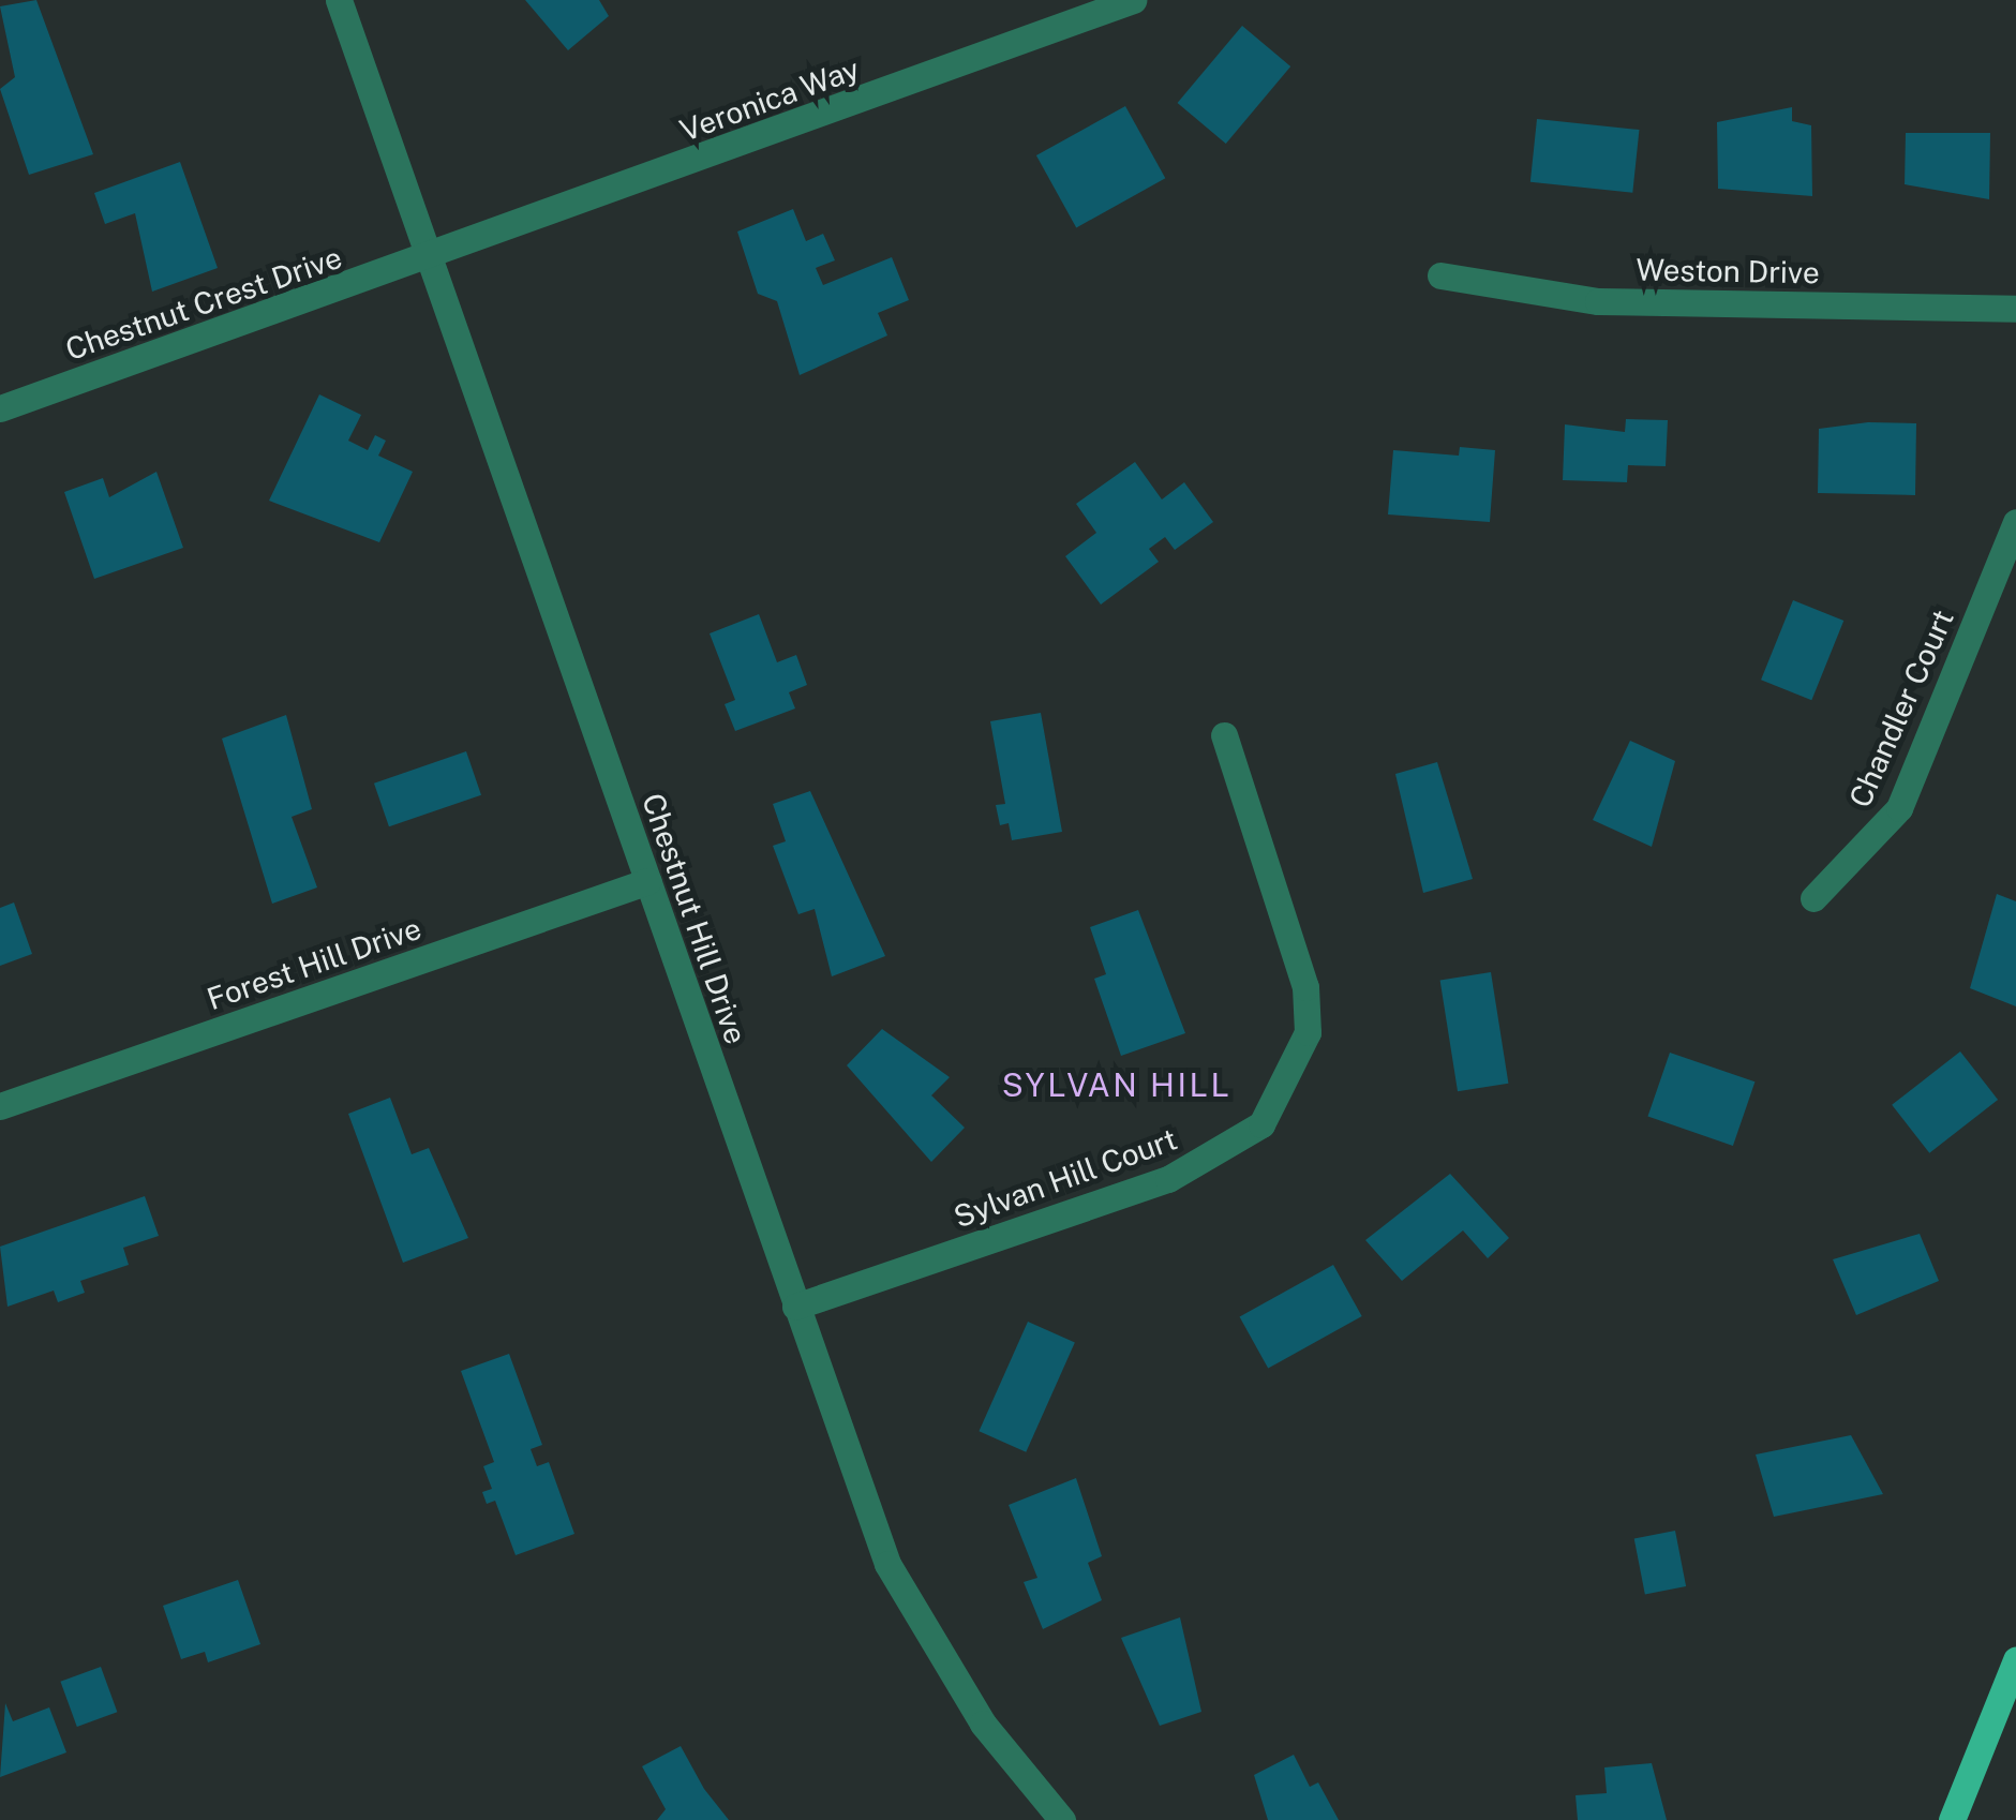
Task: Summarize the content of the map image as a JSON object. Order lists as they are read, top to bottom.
{
  "streets": {
    "street": [
      "Veronica Way",
      "Weston Drive",
      "Chestnut Crest Drive",
      "Chandler Court",
      "Chestnut Hill Drive",
      "Forest Hill Drive",
      "Sylvan Hill Court"
    ]
  },
  "crossings": [
    ["Veronica Way", "Chestnut Crest Drive"],
    ["Veronica Way", "Chestnut Hill Drive"],
    ["Chestnut Crest Drive", "Chestnut Hill Drive"],
    ["Chestnut Hill Drive", "Forest Hill Drive"],
    ["Chestnut Hill Drive", "Sylvan Hill Court"]
  ],
  "districts": ["SYLVAN HILL"]
}
